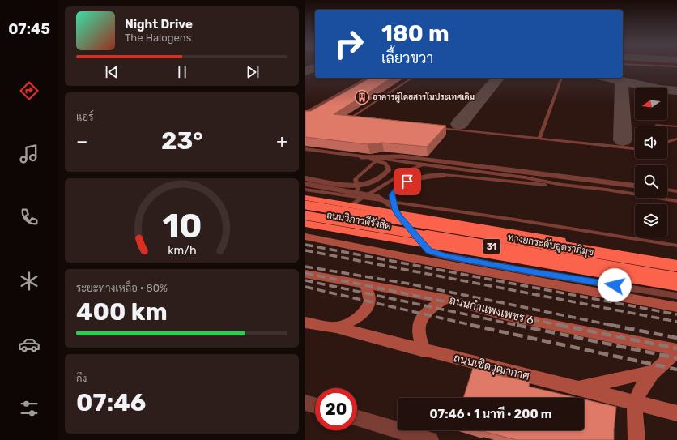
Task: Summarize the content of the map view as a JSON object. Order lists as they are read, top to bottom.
{
  "streets": {
    "highway": ["ถนนวิภาวดีรังสิต", "ทางยกระดับอุตราภิมุข", "31"],
    "main road": ["ถนนกำแพงเพชร 6", "ถนนเชิดวุฒากาศ"]
  },
  "places": {
    "building": ["อาคารผู้โดยสารในประเทศเดิม"]
  },
  "north": "left",
  "page": {
    "tabs": "07:45",
    "turn": ["180 m", "เลี้ยวขวา"],
    "song": ["Night Drive", "The Halogens"],
    "tile": [
      "แอร์",
      ["ระยะทางเหลือ · 80%", "400 km"],
      ["ถึง", "07:46"]
    ],
    "heat": ["−", "23°", "+"],
    "limit": "20",
    "trip": "07:46 · 1 นาที · 200 m",
    "gauge": ["10", "km/h"]
  }
}
